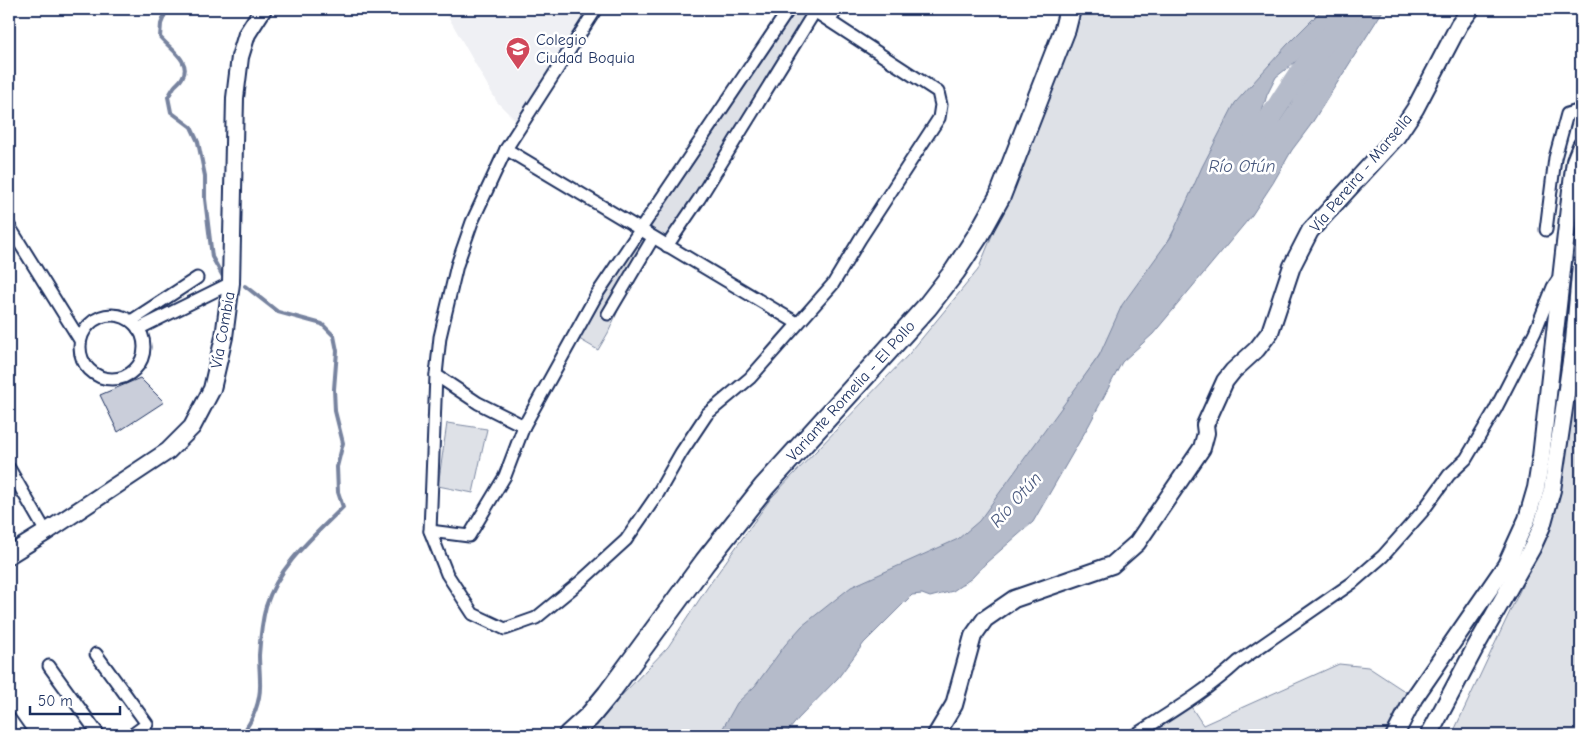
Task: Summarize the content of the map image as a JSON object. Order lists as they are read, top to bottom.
{
  "streets": {
    "highway": ["Variante Romelia - El Pollo"],
    "main road": ["Vía Pereira - Marsella", "Vía Combia"]
  },
  "water": ["Río Otún"],
  "places": {
    "school or university": ["Colegio Ciudad Boquia"]
  },
  "scale_bar": "50 m"
}
